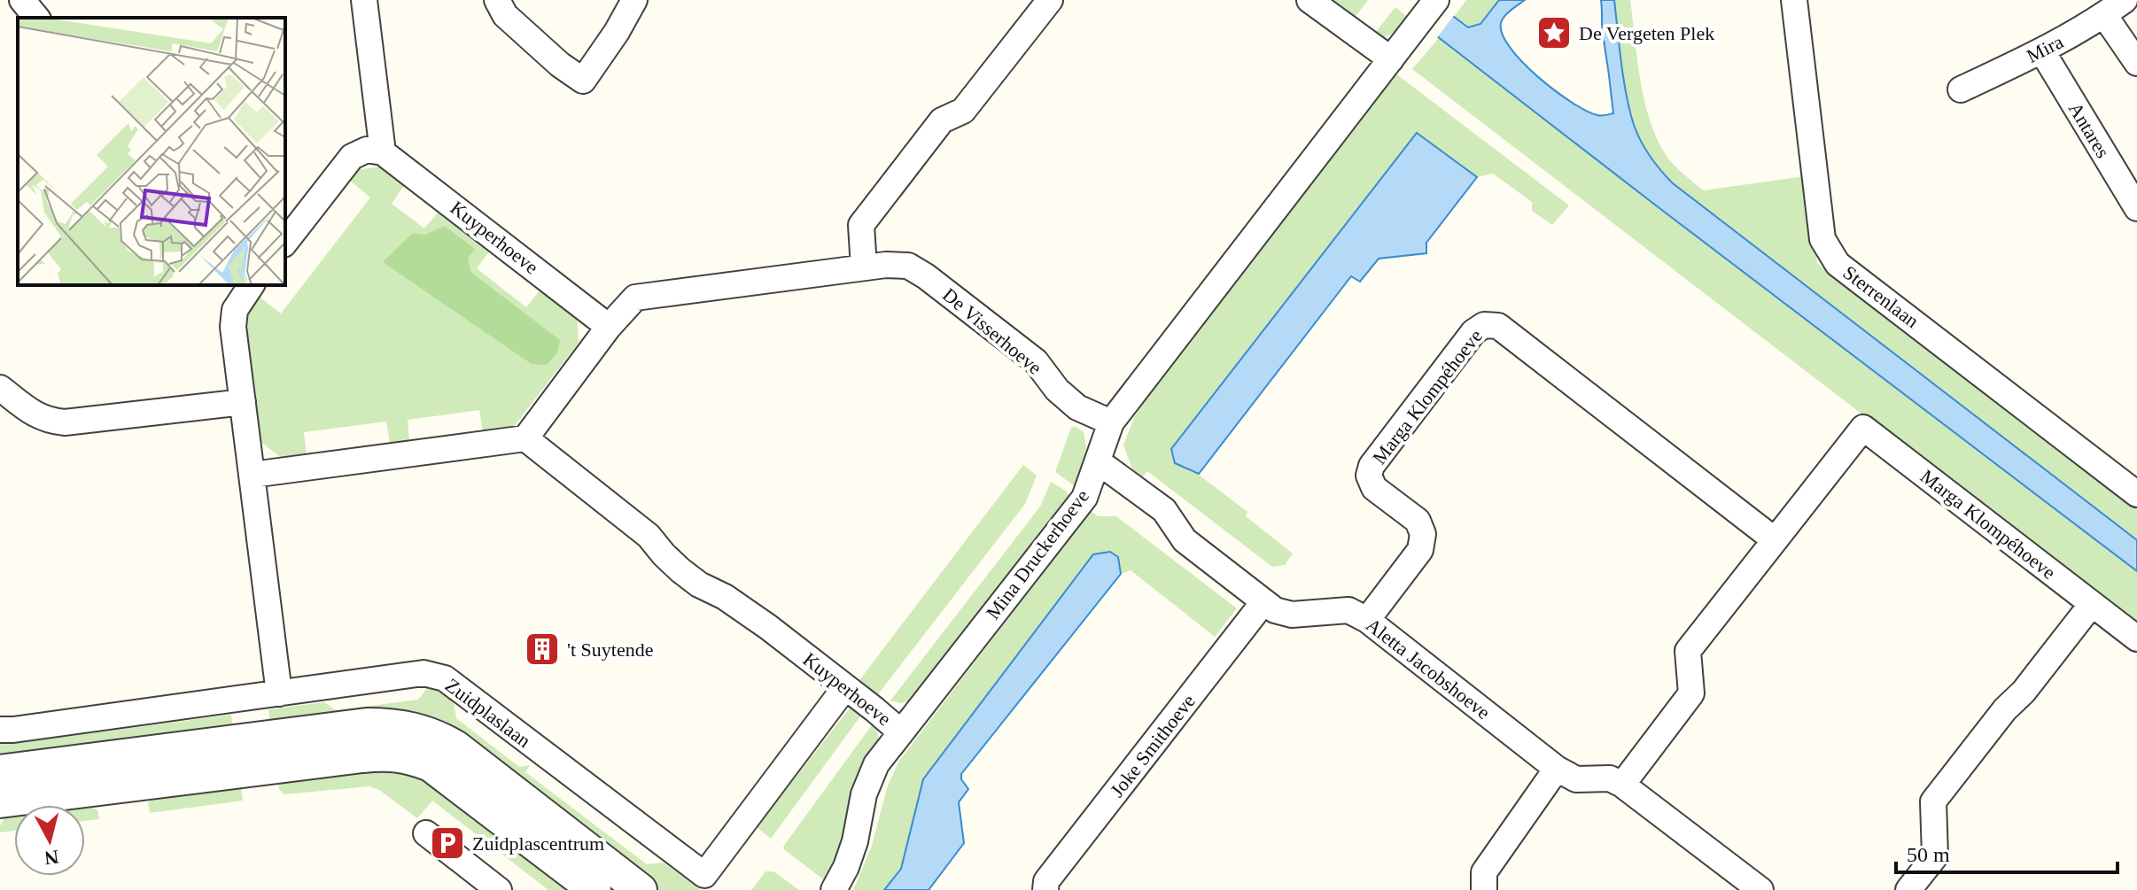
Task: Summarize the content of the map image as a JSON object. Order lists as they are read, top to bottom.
{
  "streets": {
    "street": [
      "Mira",
      "Antares",
      "Kuyperhoeve",
      "Sterrenlaan",
      "De Visserhoeve",
      "Marga Klompéhoeve",
      "Mina Druckerhoeve",
      "Aletta Jacobshoeve",
      "Zuidplaslaan",
      "Joke Smithoeve"
    ]
  },
  "crossings": [
    ["Mira", "Antares"],
    ["Kuyperhoeve", "De Visserhoeve"],
    ["Kuyperhoeve", "Mina Druckerhoeve"],
    ["Kuyperhoeve", "Zuidplaslaan"],
    ["De Visserhoeve", "Mina Druckerhoeve"],
    ["Marga Klompéhoeve", "Aletta Jacobshoeve"],
    ["Mina Druckerhoeve", "Aletta Jacobshoeve"],
    ["Aletta Jacobshoeve", "Joke Smithoeve"]
  ],
  "places": {
    "place": ["De Vergeten Plek"],
    "building": ["'t Suytende"],
    "parking": ["Zuidplascentrum"]
  },
  "scale_bar": "50 m",
  "north": "bottom"
}
